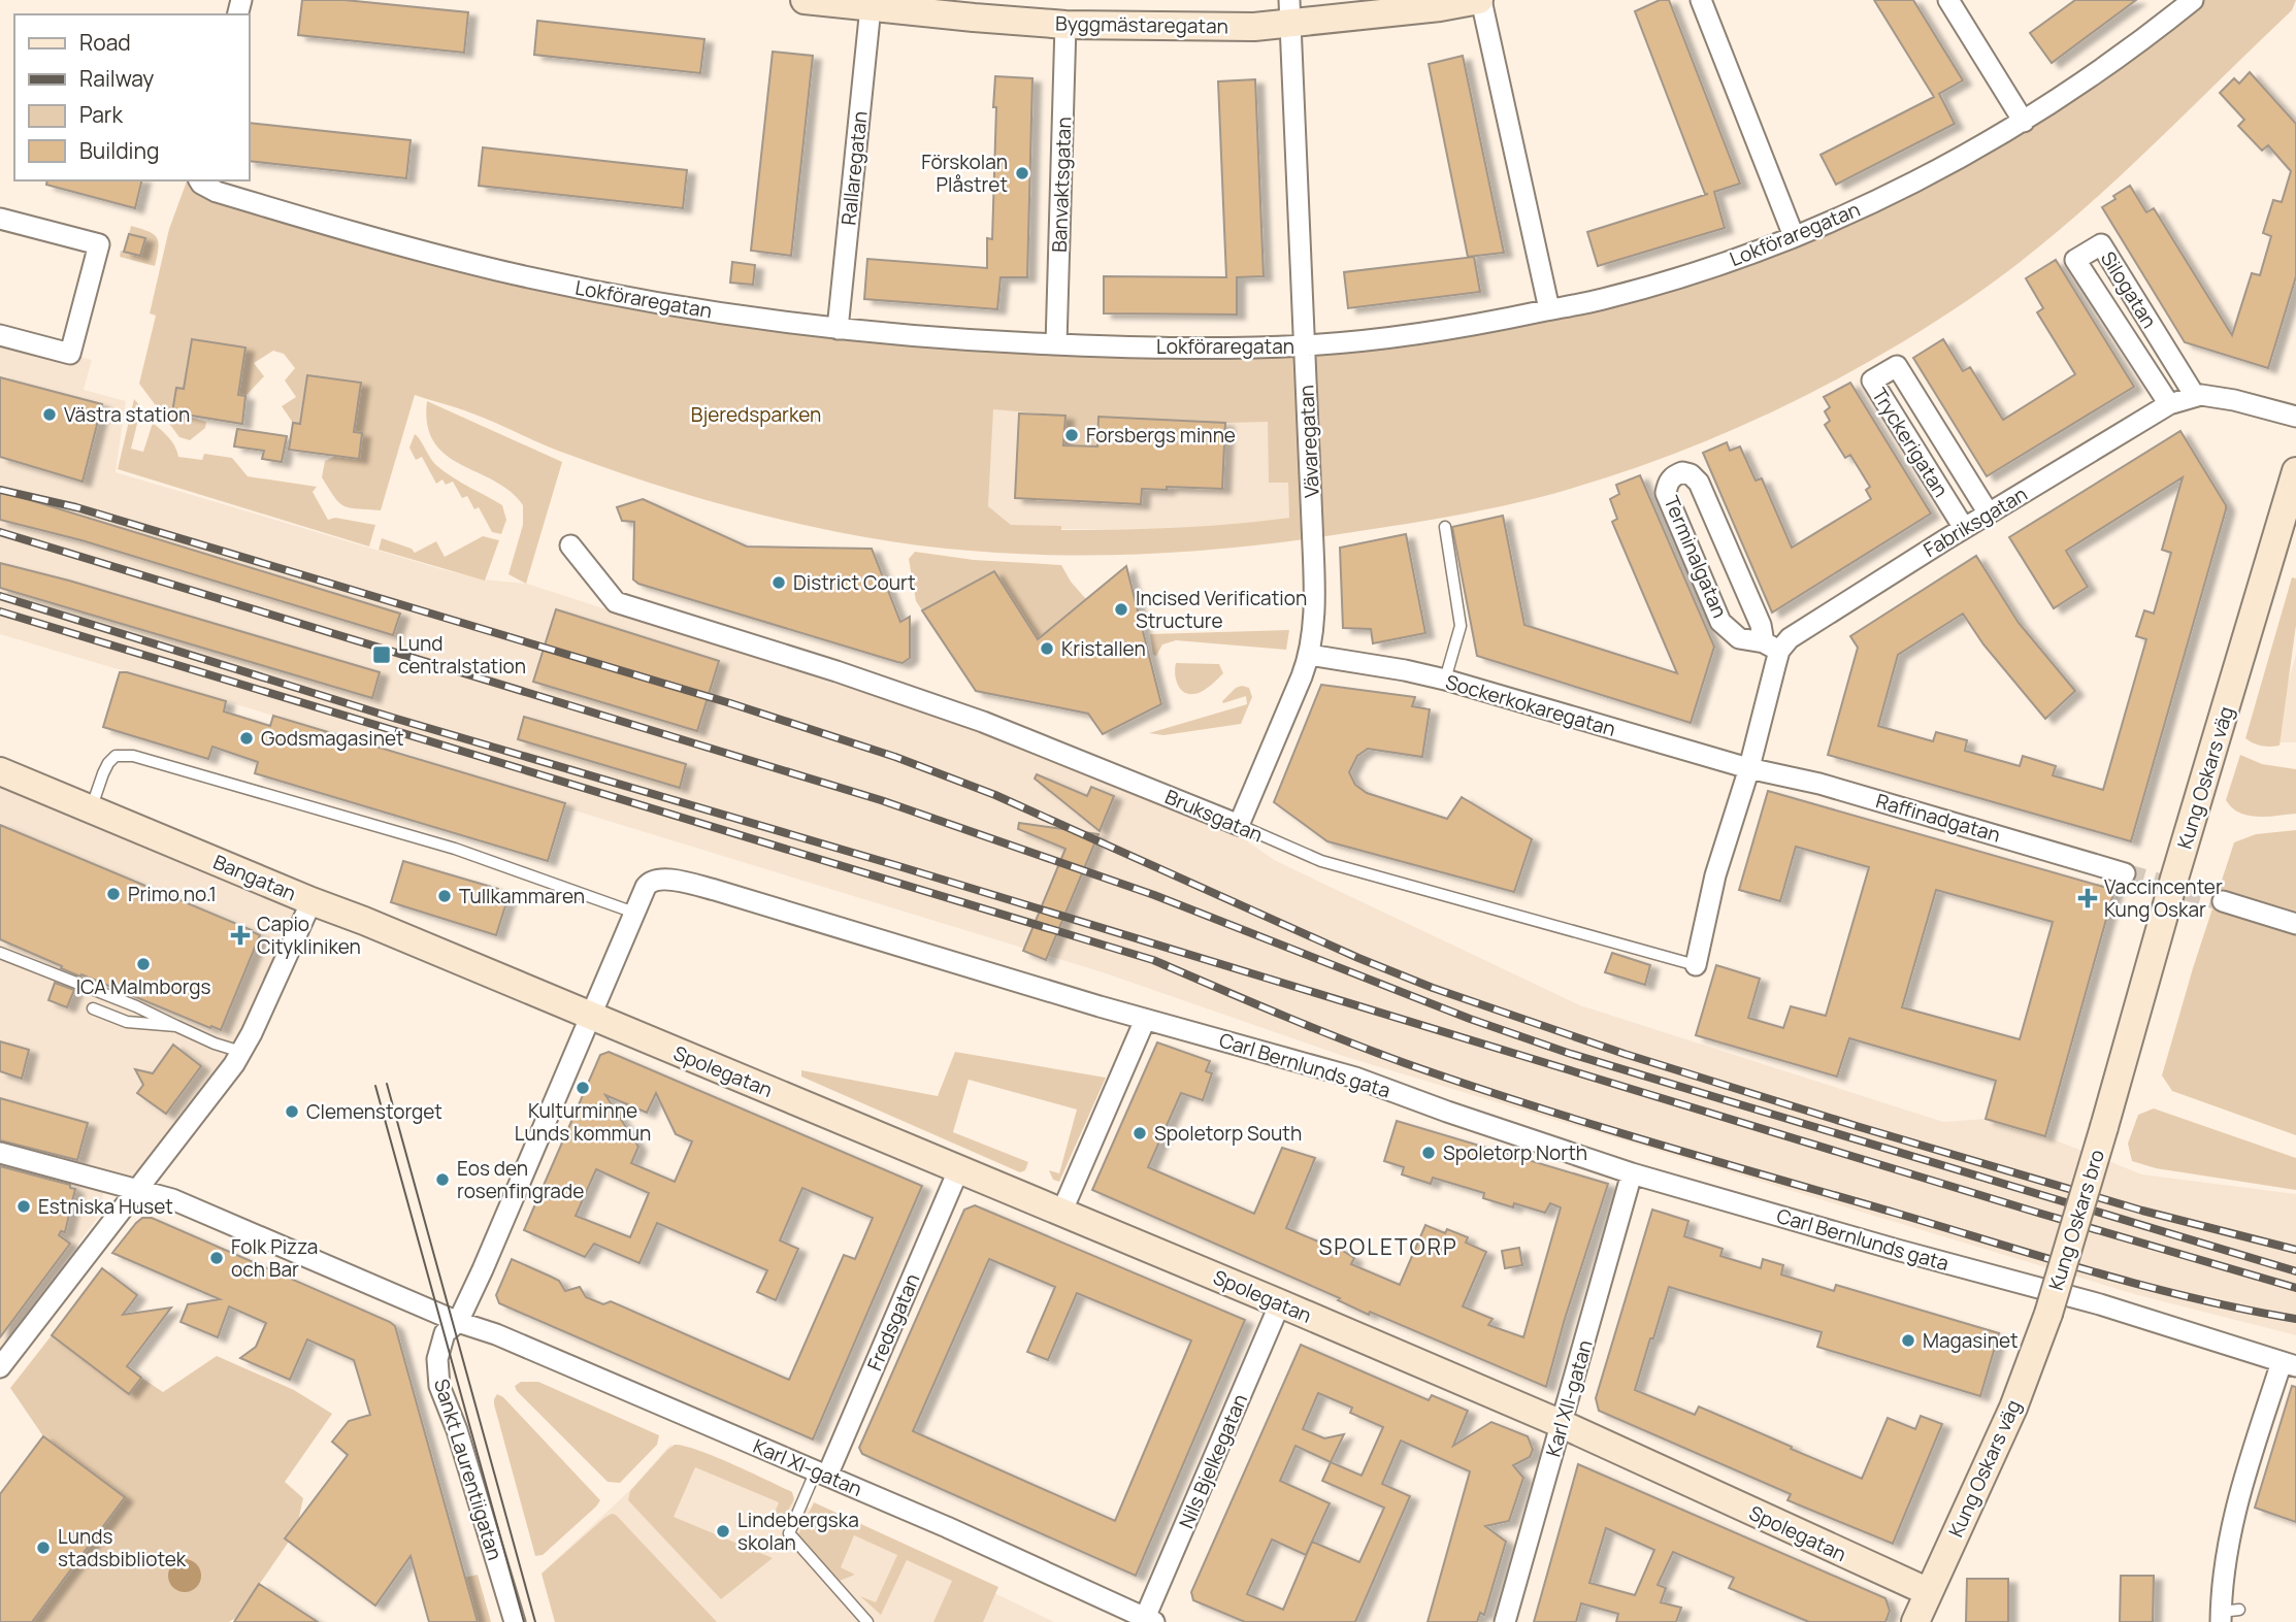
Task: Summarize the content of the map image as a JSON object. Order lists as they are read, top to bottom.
{
  "streets": {
    "street": [
      "Byggmästaregatan",
      "Rallaregatan",
      "Banvaktsgatan",
      "Lokföraregatan",
      "Silogatan",
      "Vävaregatan",
      "Tryckerigatan",
      "Fabriksgatan",
      "Terminalgatan",
      "Sockerkokaregatan",
      "Kung Oskars väg",
      "Bruksgatan",
      "Raffinadgatan",
      "Bangatan",
      "Carl Bernlunds gata",
      "Spolegatan",
      "Kung Oskars bro",
      "Fredsgatan",
      "Karl XII-gatan",
      "Nils Bjelkegatan",
      "Karl XI-gatan",
      "Sankt Laurentiigatan"
    ]
  },
  "crossings": [
    ["Byggmästaregatan", "Rallaregatan"],
    ["Byggmästaregatan", "Banvaktsgatan"],
    ["Byggmästaregatan", "Vävaregatan"],
    ["Rallaregatan", "Lokföraregatan"],
    ["Banvaktsgatan", "Lokföraregatan"],
    ["Lokföraregatan", "Vävaregatan"],
    ["Silogatan", "Fabriksgatan"],
    ["Vävaregatan", "Sockerkokaregatan"],
    ["Vävaregatan", "Bruksgatan"],
    ["Tryckerigatan", "Fabriksgatan"],
    ["Fabriksgatan", "Terminalgatan"],
    ["Sockerkokaregatan", "Bruksgatan"],
    ["Sockerkokaregatan", "Raffinadgatan"],
    ["Kung Oskars väg", "Spolegatan"],
    ["Kung Oskars väg", "Kung Oskars bro"],
    ["Bruksgatan", "Raffinadgatan"],
    ["Bangatan", "Carl Bernlunds gata"],
    ["Bangatan", "Spolegatan"],
    ["Carl Bernlunds gata", "Spolegatan"],
    ["Carl Bernlunds gata", "Karl XII-gatan"],
    ["Spolegatan", "Fredsgatan"],
    ["Spolegatan", "Karl XII-gatan"],
    ["Spolegatan", "Nils Bjelkegatan"],
    ["Fredsgatan", "Karl XI-gatan"],
    ["Nils Bjelkegatan", "Karl XI-gatan"],
    ["Karl XI-gatan", "Sankt Laurentiigatan"]
  ],
  "districts": ["SPOLETORP"],
  "parks": ["Bjeredsparken"],
  "places": {
    "other": [
      "Förskolan Plåstret",
      "Västra station",
      "Forsbergs minne",
      "District Court",
      "Incised Verification Structure",
      "Kristallen",
      "Godsmagasinet",
      "Primo no.1",
      "Tullkammaren",
      "ICA Malmborgs",
      "Kulturminne Lunds kommun",
      "Clemenstorget",
      "Spoletorp South",
      "Spoletorp North",
      "Eos den rosenfingrade",
      "Estniska Huset",
      "Folk Pizza och Bar",
      "Magasinet",
      "Lindebergska skolan",
      "Lunds stadsbibliotek"
    ],
    "transit": ["Lund centralstation"],
    "health": ["Vaccincenter Kung Oskar", "Capio Citykliniken"]
  },
  "legend": [
    "Road",
    "Railway",
    "Park",
    "Building"
  ]
}
